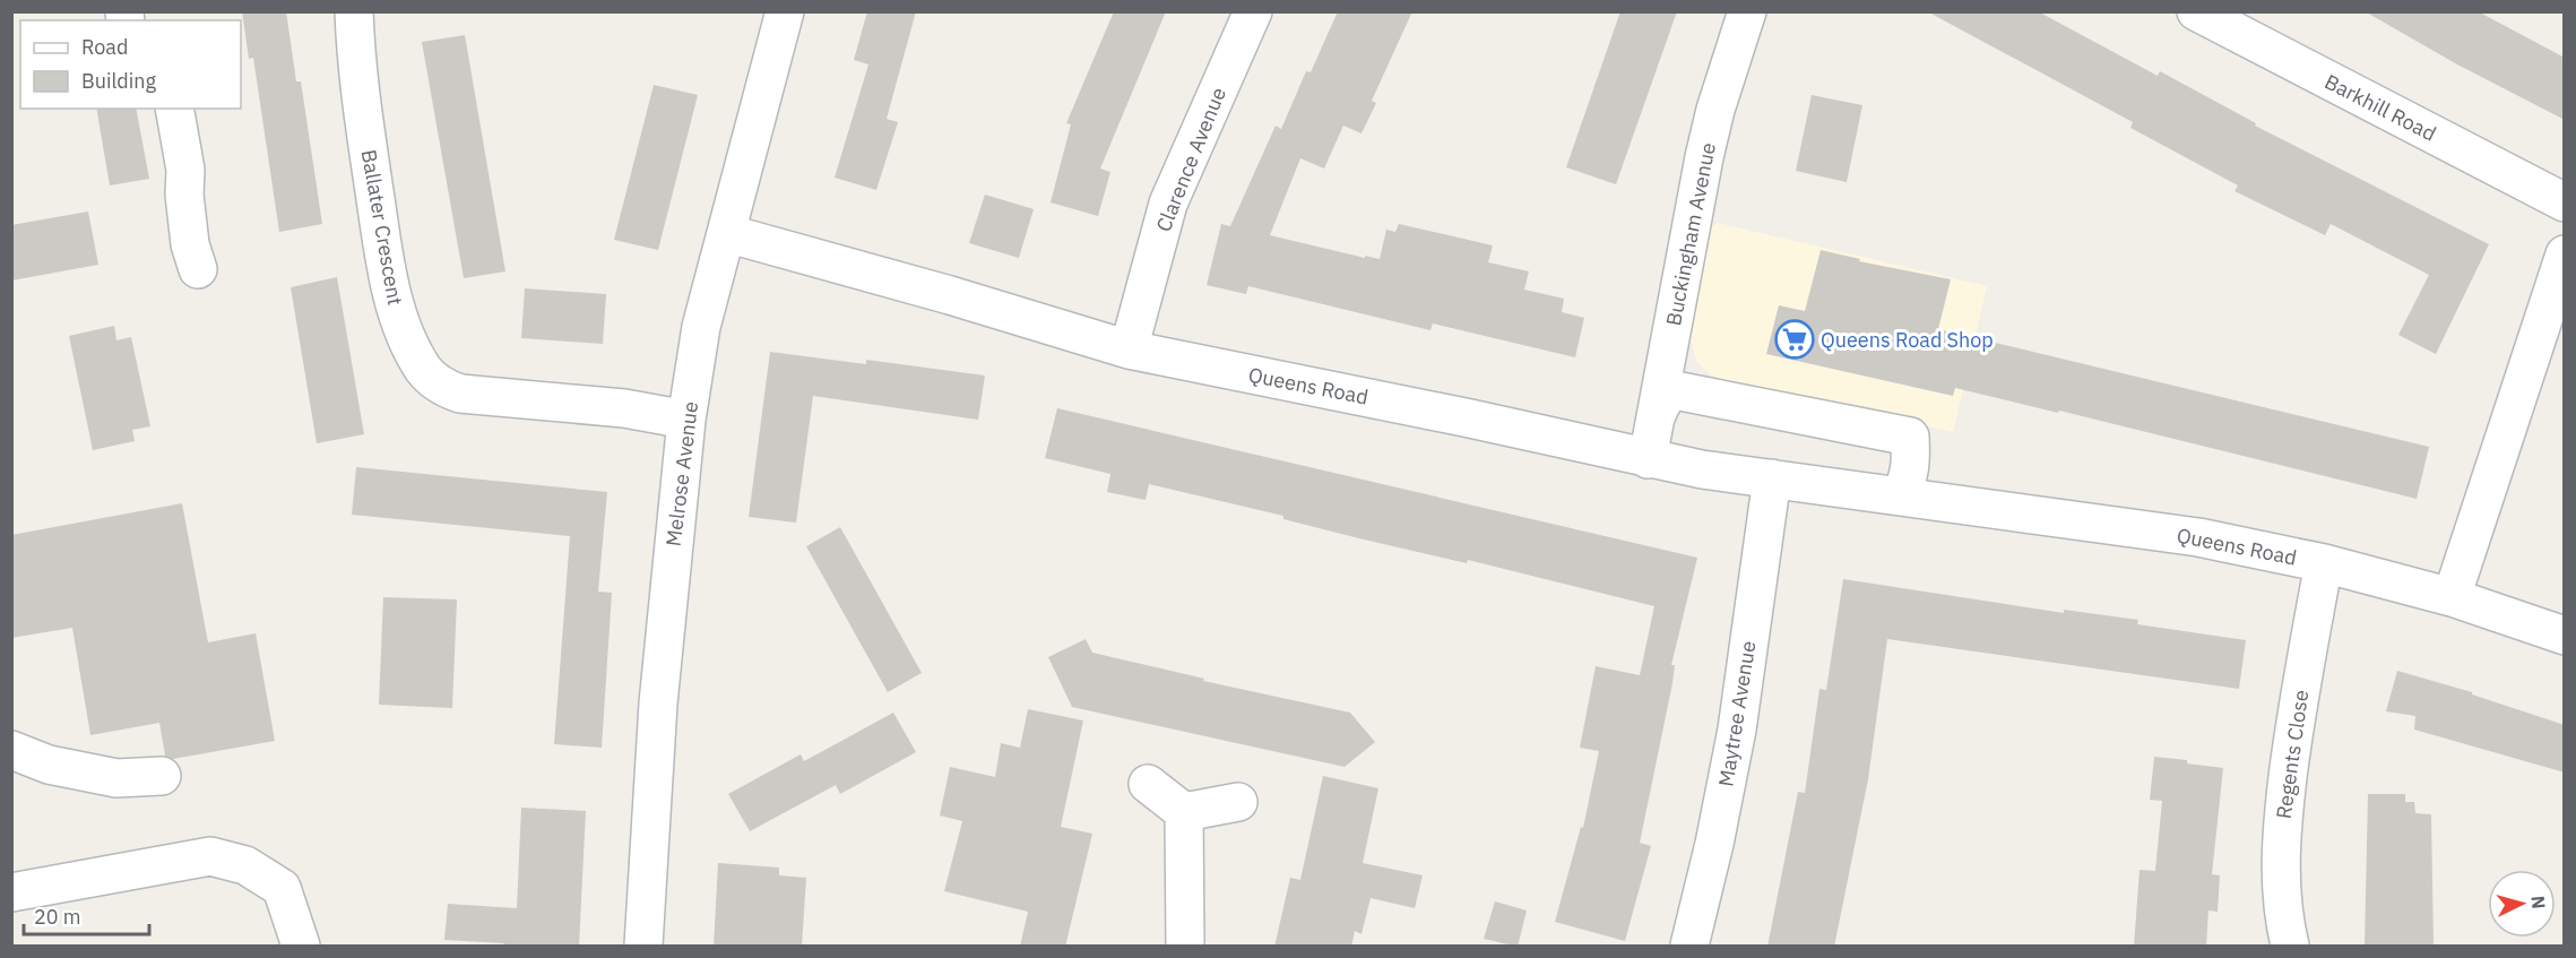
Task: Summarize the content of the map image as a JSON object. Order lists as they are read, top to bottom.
{
  "streets": {
    "street": [
      "Barkhill Road",
      "Clarence Avenue",
      "Ballater Crescent",
      "Buckingham Avenue",
      "Queens Road",
      "Melrose Avenue",
      "Maytree Avenue",
      "Regents Close"
    ]
  },
  "crossings": [
    ["Clarence Avenue", "Queens Road"],
    ["Ballater Crescent", "Melrose Avenue"],
    ["Buckingham Avenue", "Queens Road"],
    ["Queens Road", "Melrose Avenue"],
    ["Queens Road", "Maytree Avenue"],
    ["Queens Road", "Regents Close"]
  ],
  "places": {
    "supermarket": ["Queens Road Shop"]
  },
  "legend": ["Road", "Building"],
  "scale_bar": "20 m",
  "north": "right"
}
